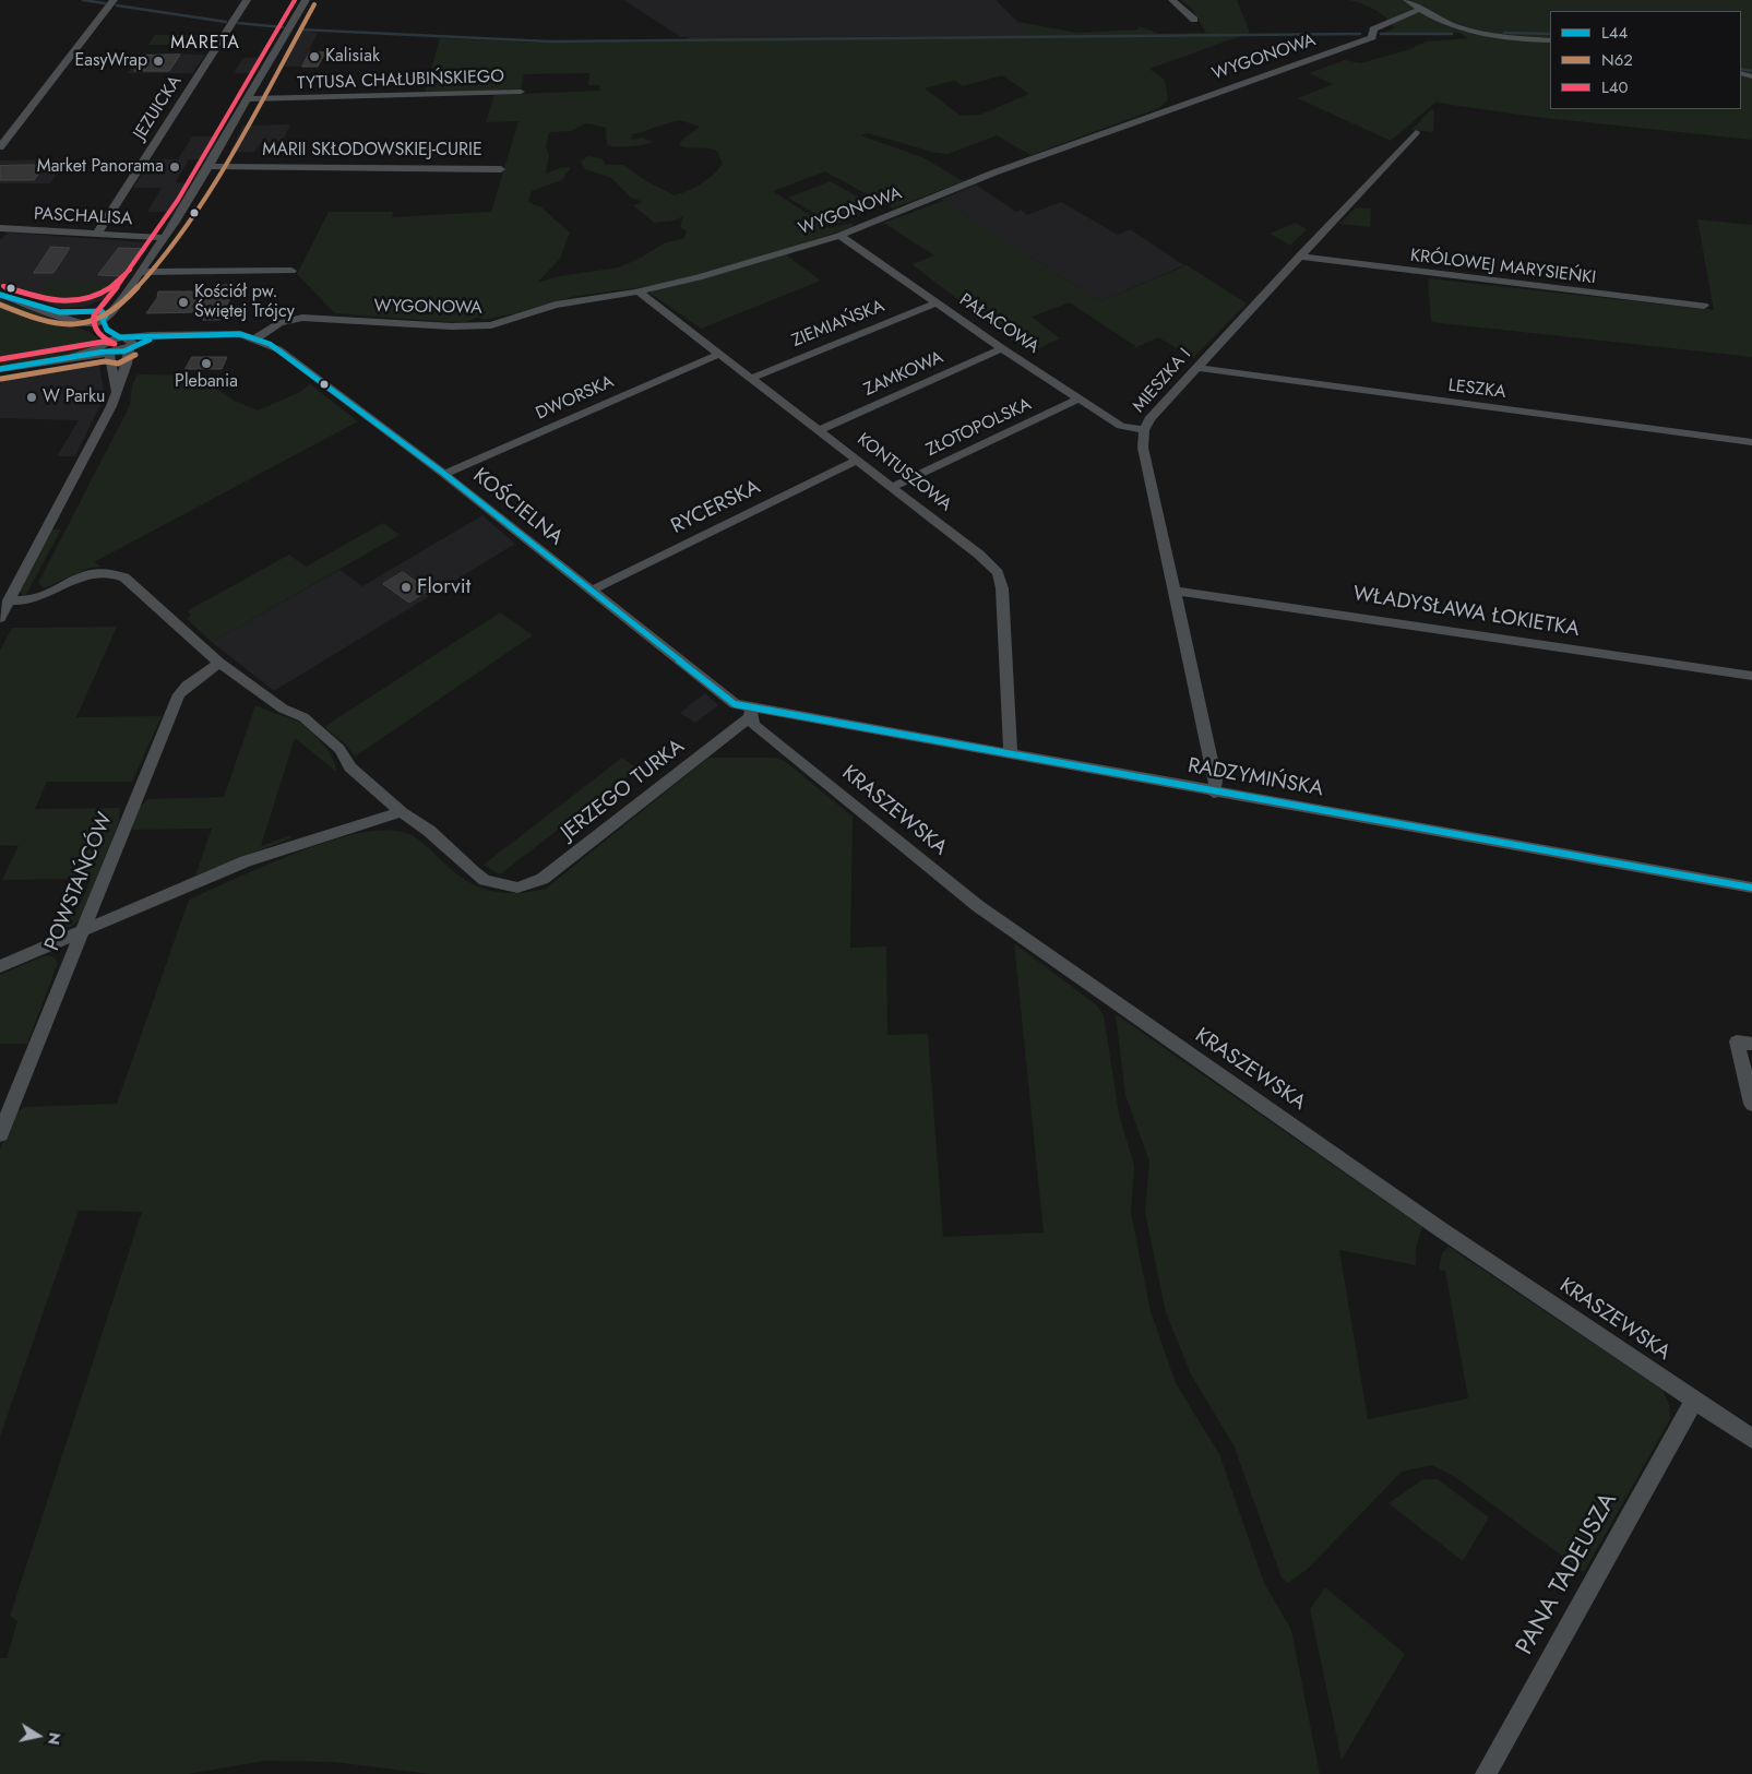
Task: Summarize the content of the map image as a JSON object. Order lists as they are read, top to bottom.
{
  "streets": {
    "street": [
      "WYGONOWA",
      "TYTUSA CHAŁUBIŃSKIEGO",
      "JEZUICKA",
      "MARII SKŁODOWSKIEJ-CURIE",
      "PASCHALISA",
      "KRÓLOWEJ MARYSIEŃKI",
      "ZIEMIAŃSKA",
      "PAŁACOWA",
      "ZAMKOWA",
      "MIESZKA I",
      "LESZKA",
      "DWORSKA",
      "ZŁOTOPOLSKA",
      "KONTUSZOWA",
      "KOŚCIELNA",
      "RYCERSKA",
      "WŁADYSŁAWA ŁOKIETKA",
      "RADZYMIŃSKA",
      "JERZEGO TURKA",
      "KRASZEWSKA",
      "POWSTAŃCÓW",
      "PANA TADEUSZA"
    ]
  },
  "crossings": [
    ["WYGONOWA", "PAŁACOWA"],
    ["WYGONOWA", "KONTUSZOWA"],
    ["WYGONOWA", "KOŚCIELNA"],
    ["JEZUICKA", "PASCHALISA"],
    ["KRÓLOWEJ MARYSIEŃKI", "MIESZKA I"],
    ["ZIEMIAŃSKA", "PAŁACOWA"],
    ["ZIEMIAŃSKA", "KONTUSZOWA"],
    ["PAŁACOWA", "ZAMKOWA"],
    ["PAŁACOWA", "MIESZKA I"],
    ["PAŁACOWA", "ZŁOTOPOLSKA"],
    ["ZAMKOWA", "KONTUSZOWA"],
    ["MIESZKA I", "LESZKA"],
    ["MIESZKA I", "WŁADYSŁAWA ŁOKIETKA"],
    ["MIESZKA I", "RADZYMIŃSKA"],
    ["DWORSKA", "KONTUSZOWA"],
    ["DWORSKA", "KOŚCIELNA"],
    ["ZŁOTOPOLSKA", "KONTUSZOWA"],
    ["KONTUSZOWA", "RYCERSKA"],
    ["KONTUSZOWA", "RADZYMIŃSKA"],
    ["KOŚCIELNA", "RYCERSKA"],
    ["KOŚCIELNA", "RADZYMIŃSKA"],
    ["KOŚCIELNA", "JERZEGO TURKA"],
    ["KOŚCIELNA", "KRASZEWSKA"],
    ["RADZYMIŃSKA", "JERZEGO TURKA"],
    ["RADZYMIŃSKA", "KRASZEWSKA"],
    ["JERZEGO TURKA", "KRASZEWSKA"],
    ["KRASZEWSKA", "PANA TADEUSZA"]
  ],
  "districts": ["MARETA"],
  "places": [
    "Kalisiak",
    "EasyWrap",
    "Market Panorama",
    "Kościół pw. Świętej Trójcy",
    "Plebania",
    "W Parku",
    "Florvit"
  ],
  "lines": ["transit line L40", "transit line N62", "transit line L44"],
  "legend": ["L44", "N62", "L40"],
  "north": "right"
}
